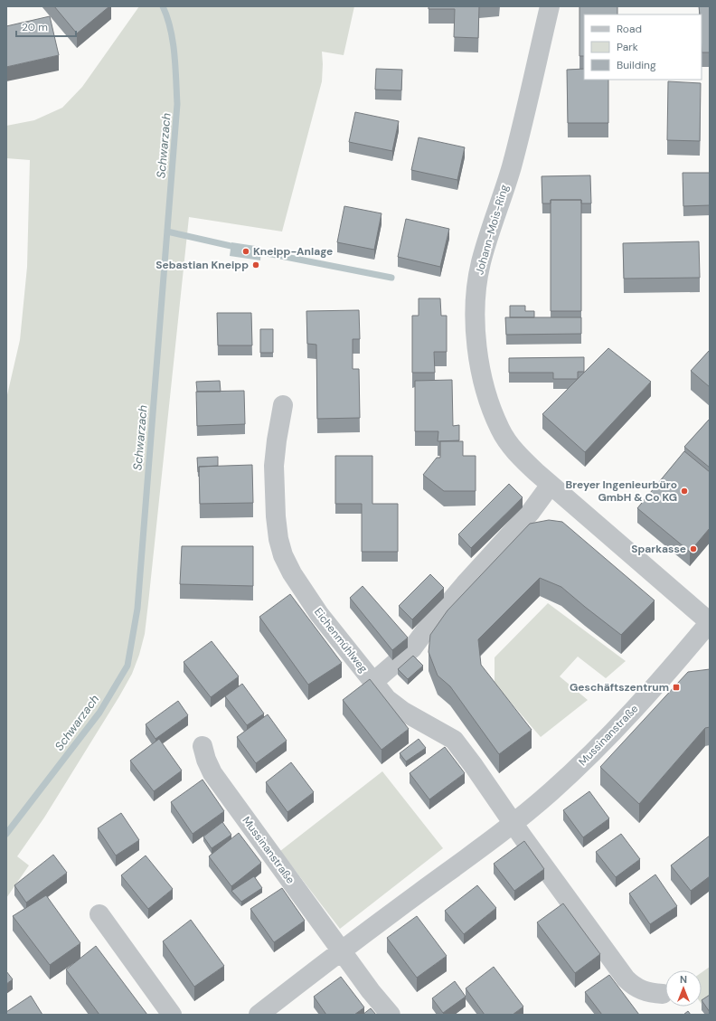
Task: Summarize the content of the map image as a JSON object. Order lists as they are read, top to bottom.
{
  "streets": {
    "street": ["Johann-Mois-Ring", "Eichenmühlweg", "Mussinanstraße"]
  },
  "crossings": [
    ["Johann-Mois-Ring", "Mussinanstraße"],
    ["Eichenmühlweg", "Mussinanstraße"]
  ],
  "water": ["Schwarzach"],
  "places": {
    "other": [
      "Kneipp-Anlage",
      "Sebastian Kneipp",
      "Breyer Ingenieurbüro GmbH & Co KG",
      "Sparkasse"
    ],
    "transit": ["Geschäftszentrum"]
  },
  "legend": ["Road", "Park", "Building"],
  "scale_bar": "20 m",
  "north": "top"
}
